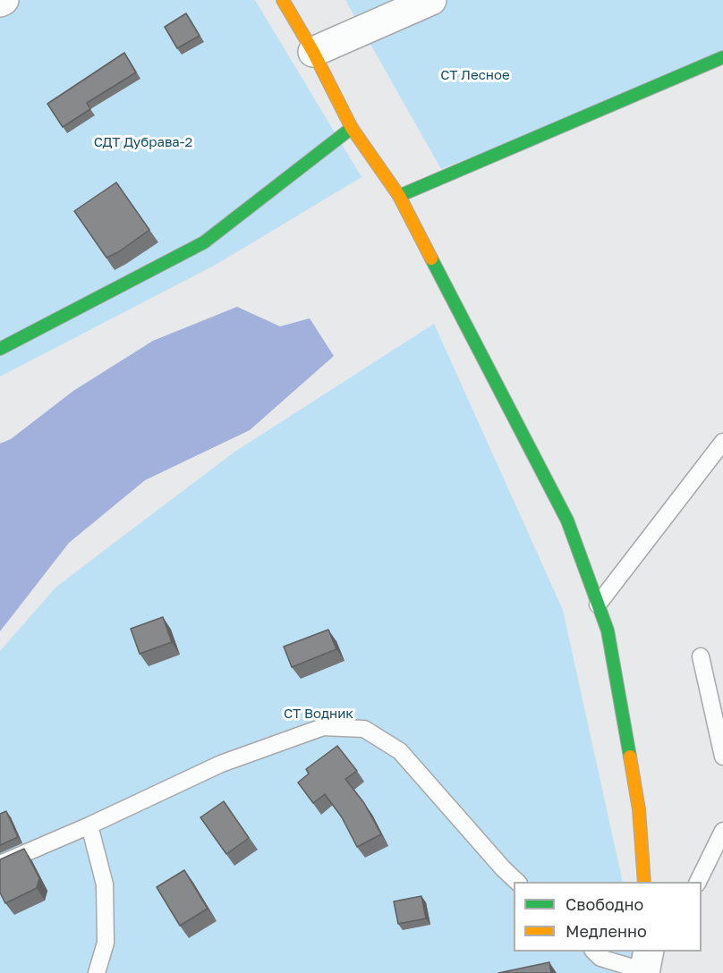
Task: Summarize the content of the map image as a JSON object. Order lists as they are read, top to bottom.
{
  "parks": ["СТ Лесное", "СДТ Дубрава-2", "СТ Водник"],
  "legend": ["Свободно", "Медленно"]
}
